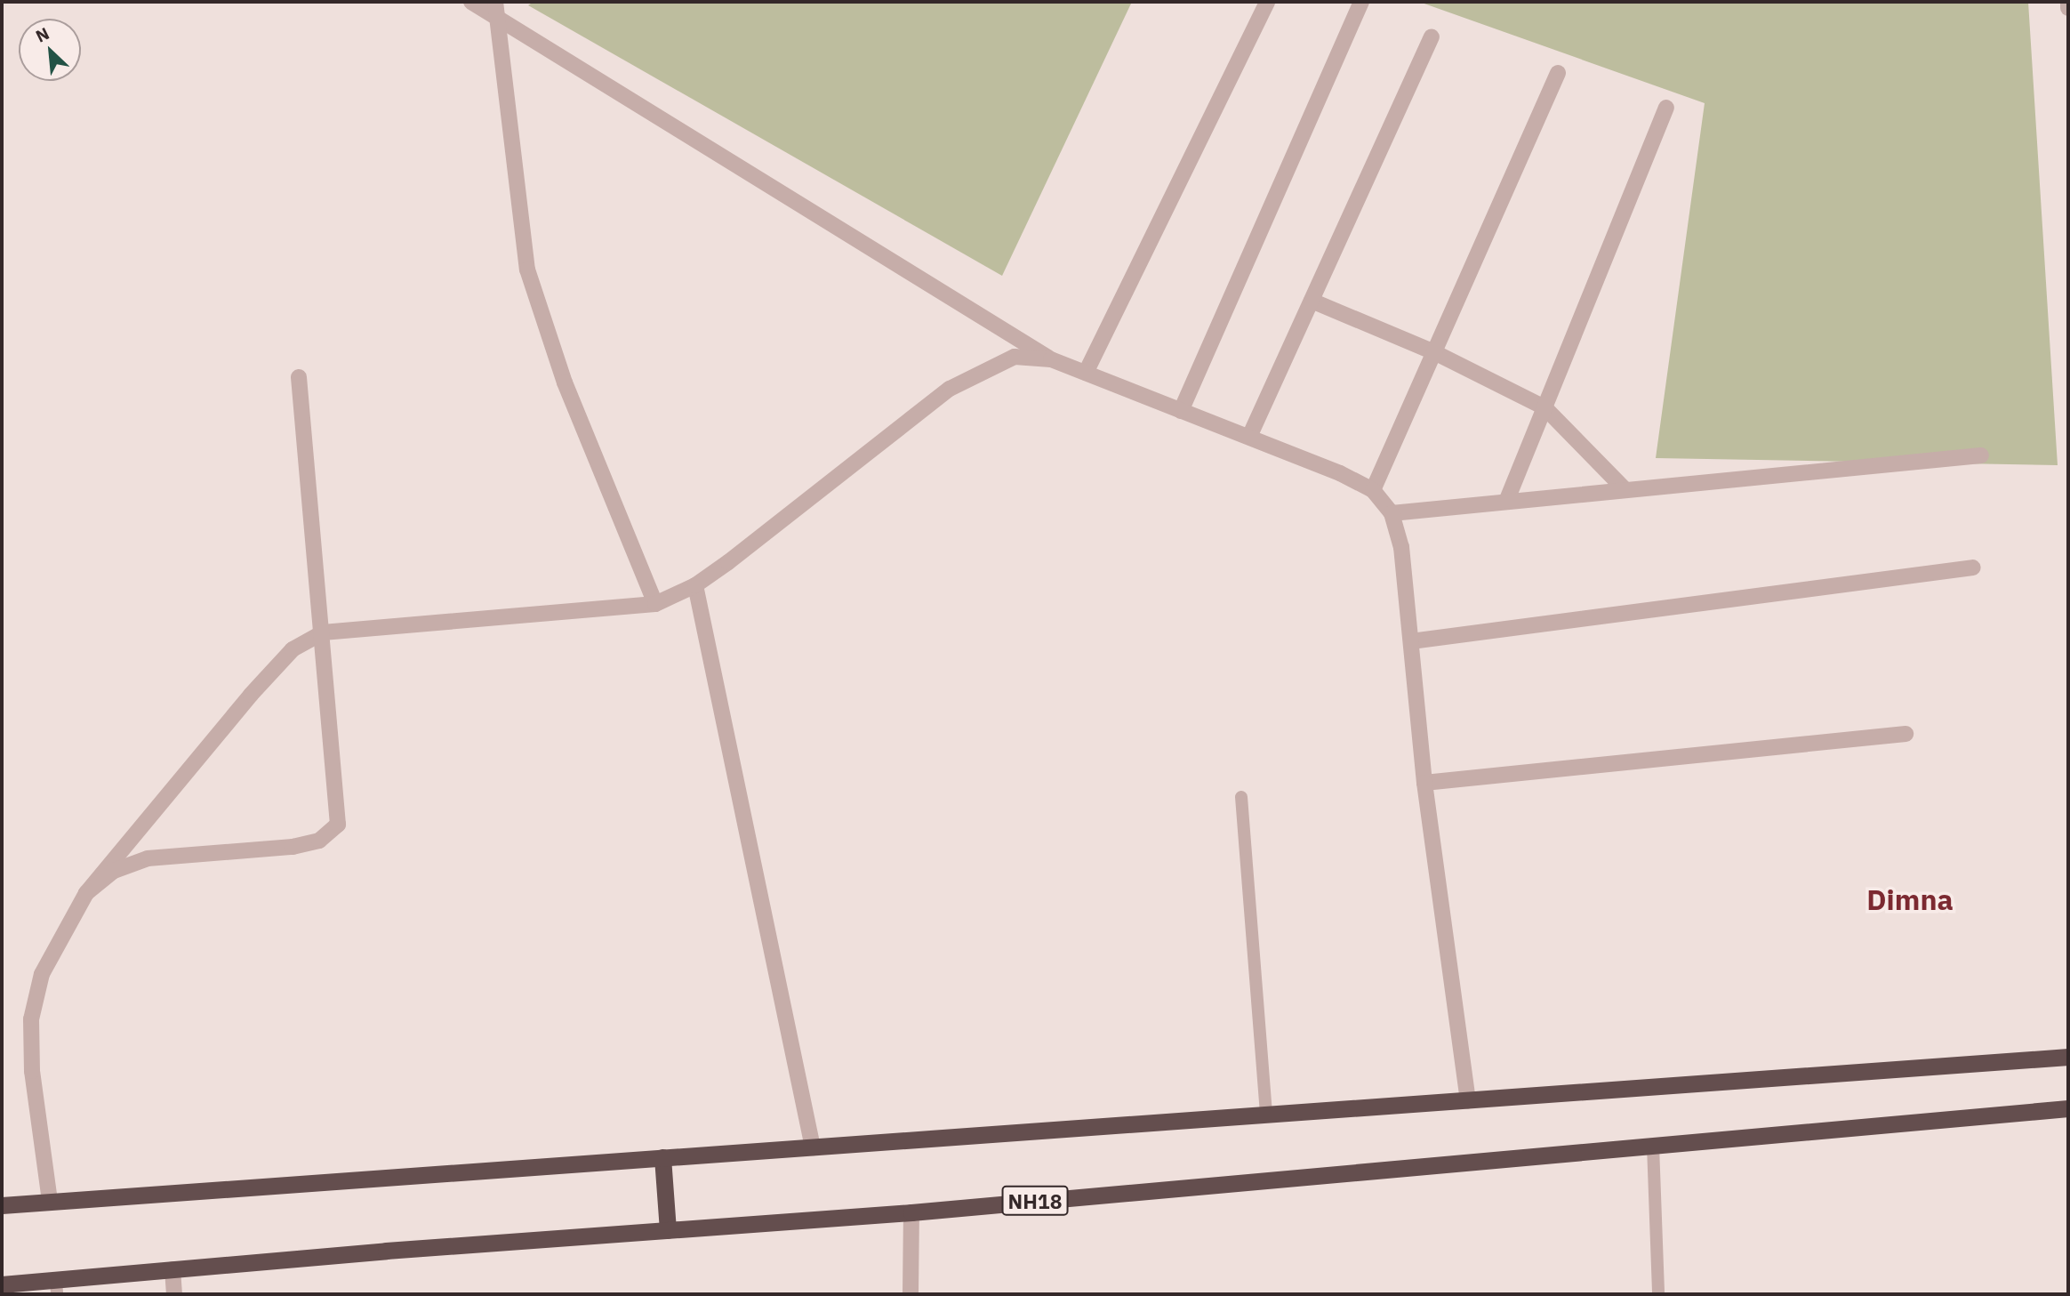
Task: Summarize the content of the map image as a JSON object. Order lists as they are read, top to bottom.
{
  "streets": {
    "highway": ["NH18"]
  },
  "districts": ["Dimna"],
  "north": "top left"
}
